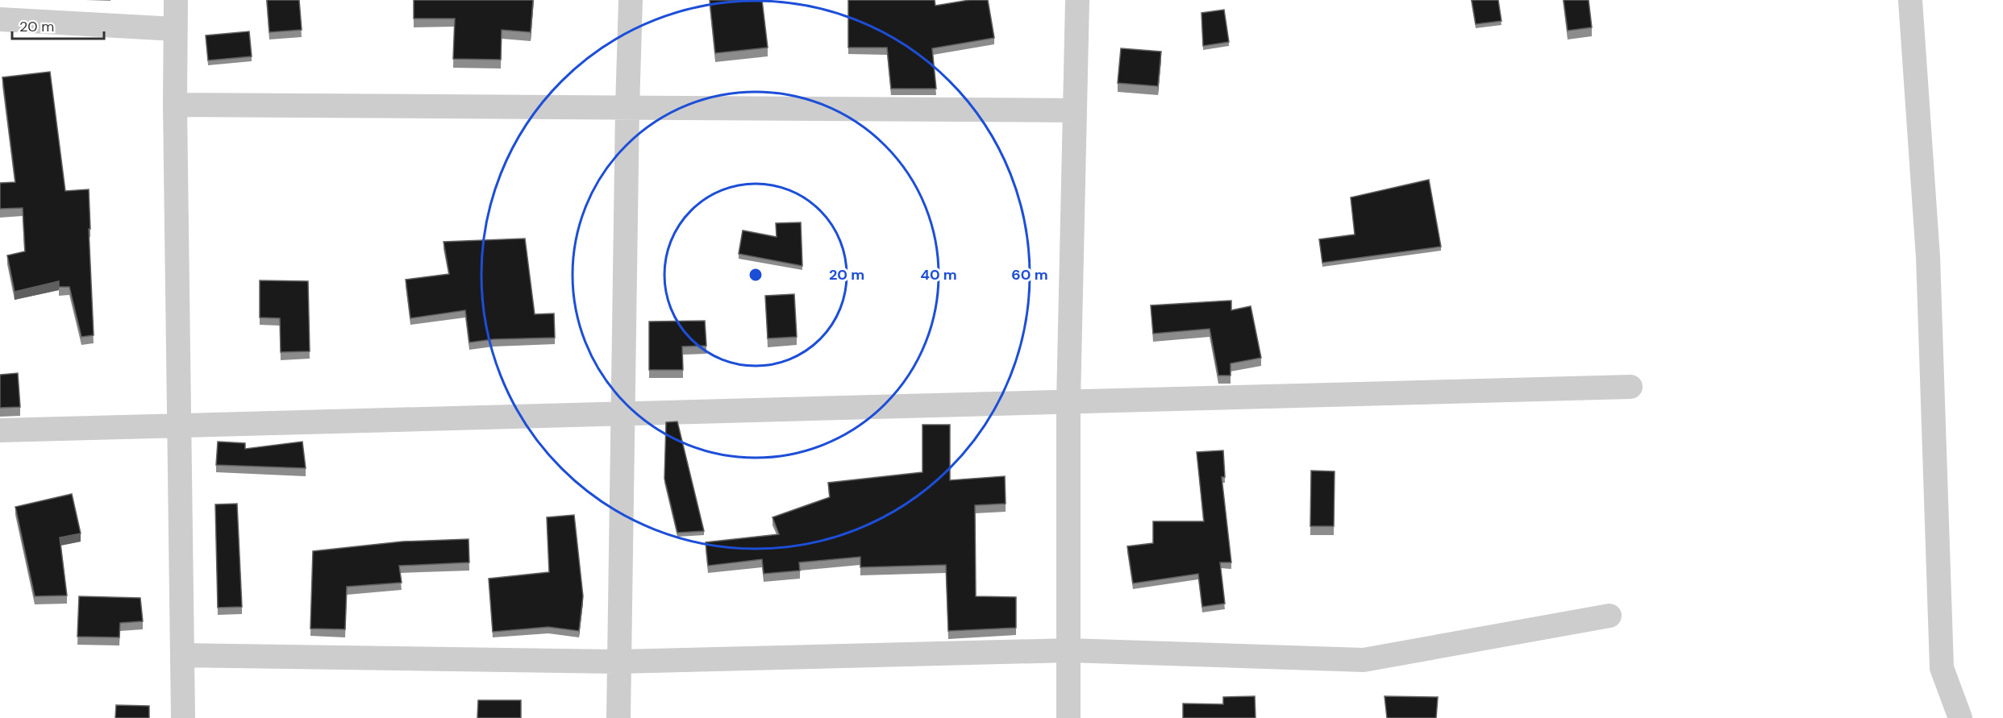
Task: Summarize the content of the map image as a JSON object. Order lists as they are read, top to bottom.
{
  "scale_bar": "20 m",
  "rings": ["20 m", "40 m", "60 m"]
}
